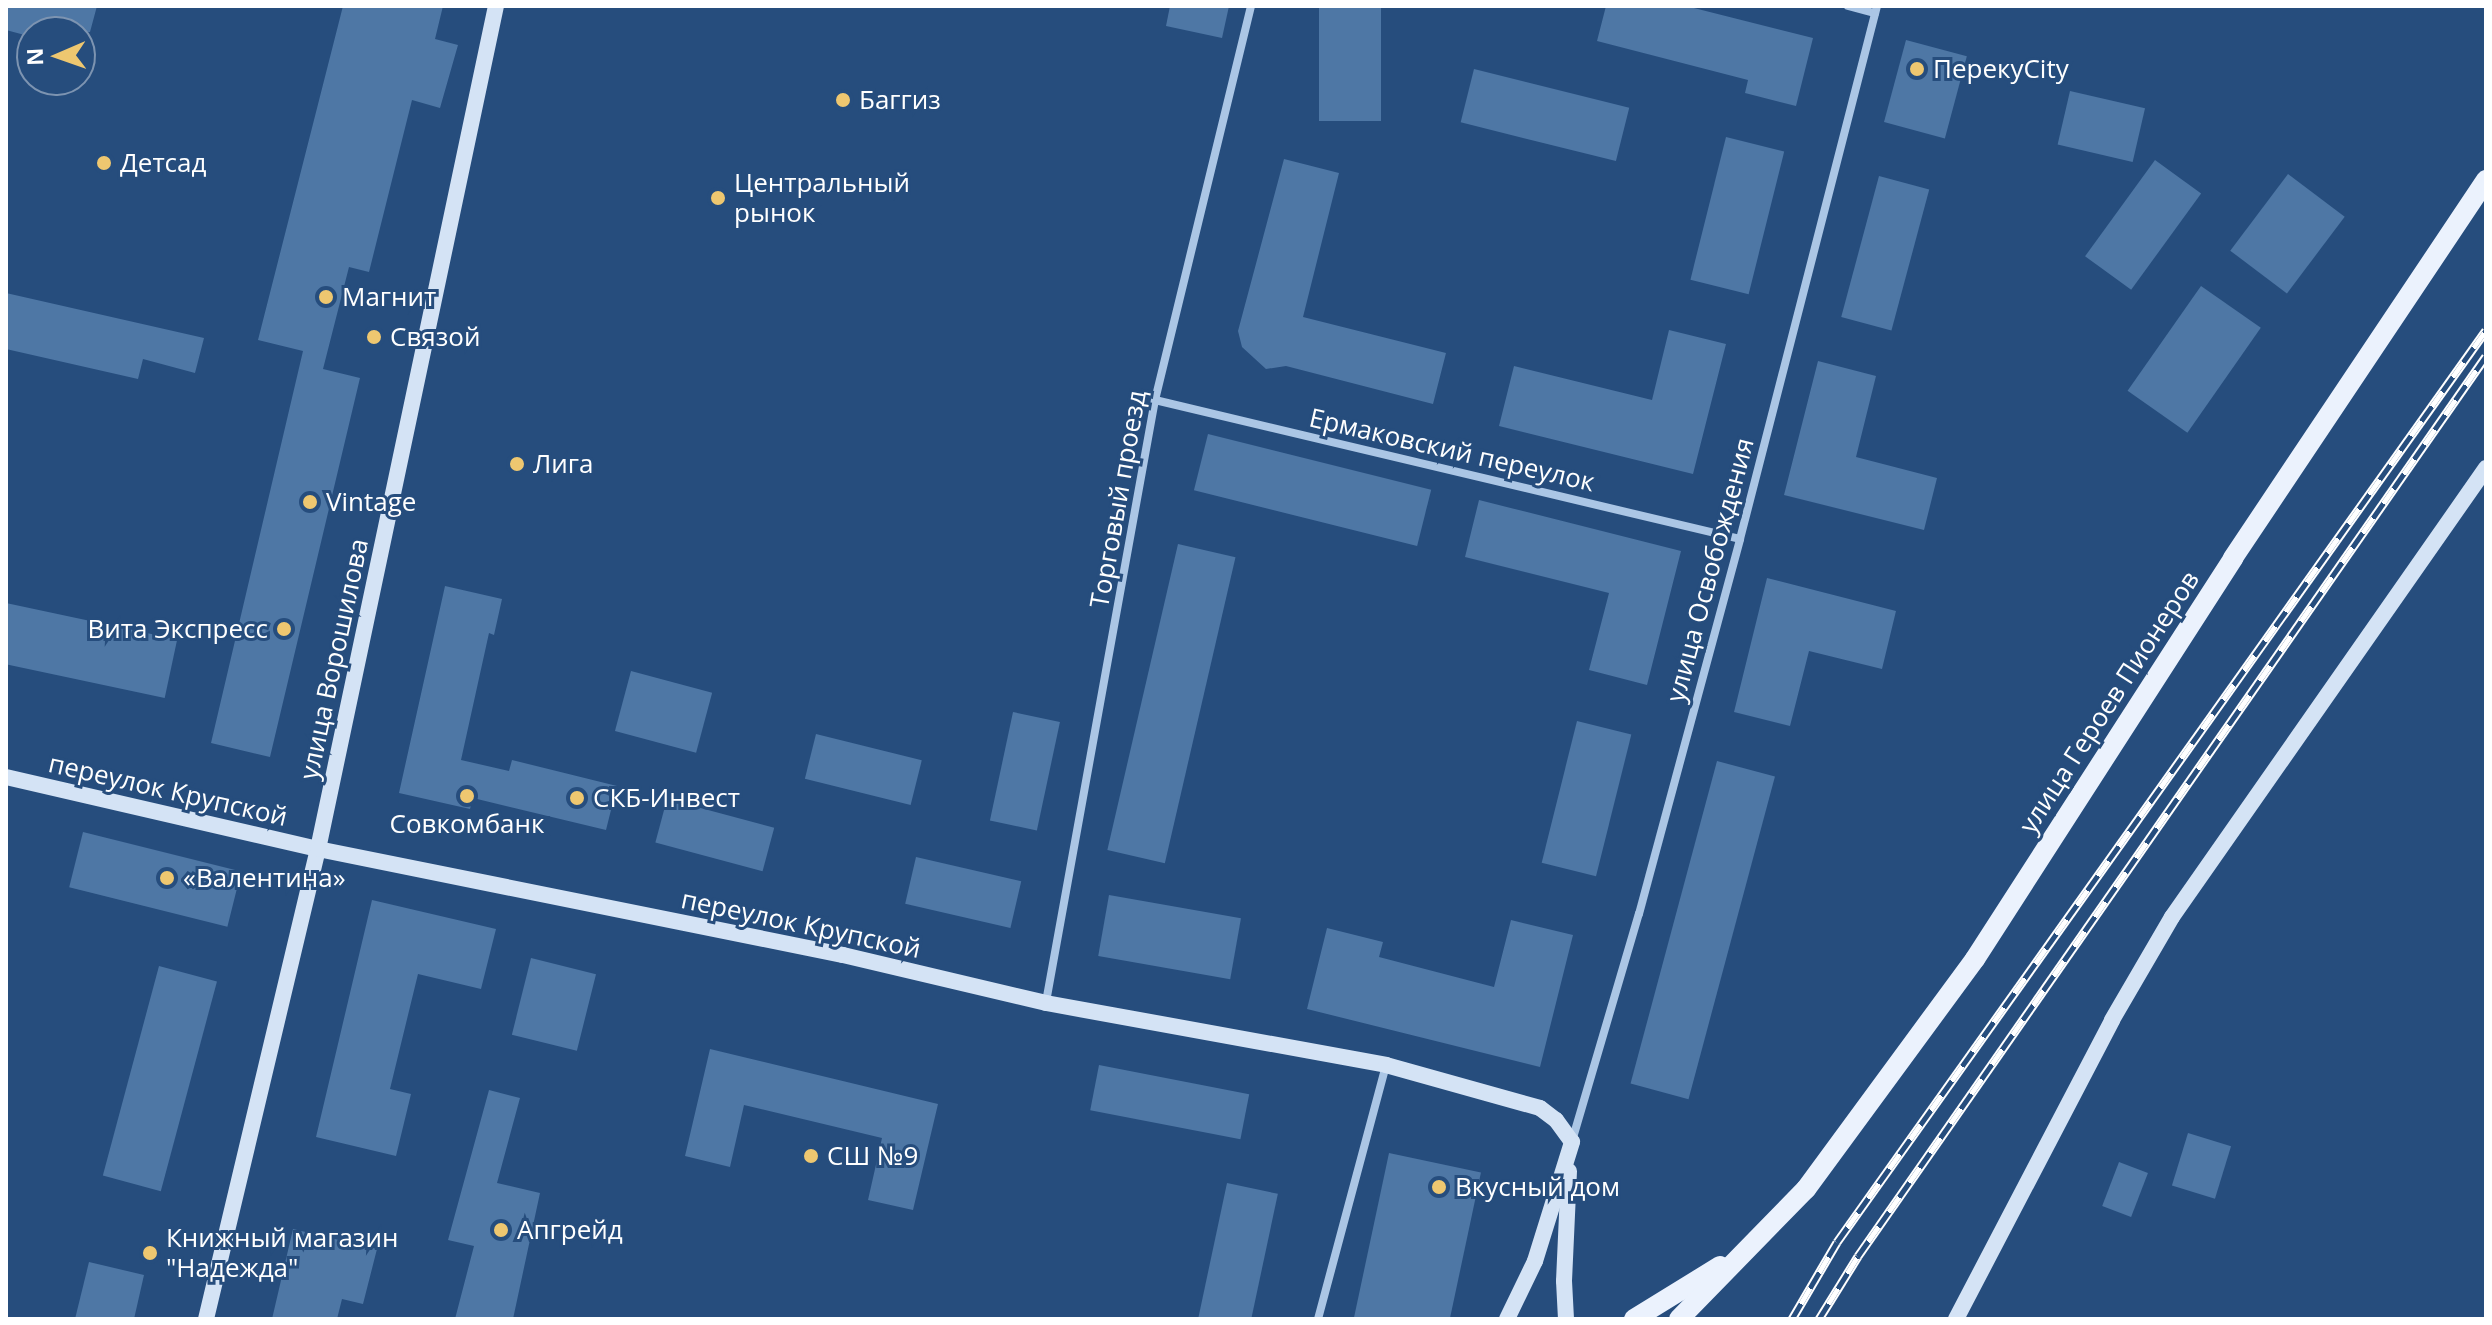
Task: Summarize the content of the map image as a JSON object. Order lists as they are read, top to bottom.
{
  "streets": {
    "main road": ["улица Героев Пионеров"],
    "street": [
      "Ермаковский переулок",
      "Торговый проезд",
      "улица Освобождения",
      "улица Ворошилова",
      "переулок Крупской"
    ]
  },
  "crossings": [
    ["Ермаковский переулок", "Торговый проезд"],
    ["Ермаковский переулок", "улица Освобождения"],
    ["Торговый проезд", "переулок Крупской"],
    ["улица Освобождения", "переулок Крупской"],
    ["улица Ворошилова", "переулок Крупской"]
  ],
  "places": [
    "ПерекуCity",
    "Баггиз",
    "Детсад",
    "Центральный рынок",
    "Магнит",
    "Связой",
    "Лига",
    "Vintage",
    "Вита Экспресс",
    "Совкомбанк",
    "СКБ-Инвест",
    "«Валентина»",
    "СШ №9",
    "Вкусный дом",
    "Апгрейд",
    "Книжный магазин \"Надежда\""
  ],
  "north": "left"
}
